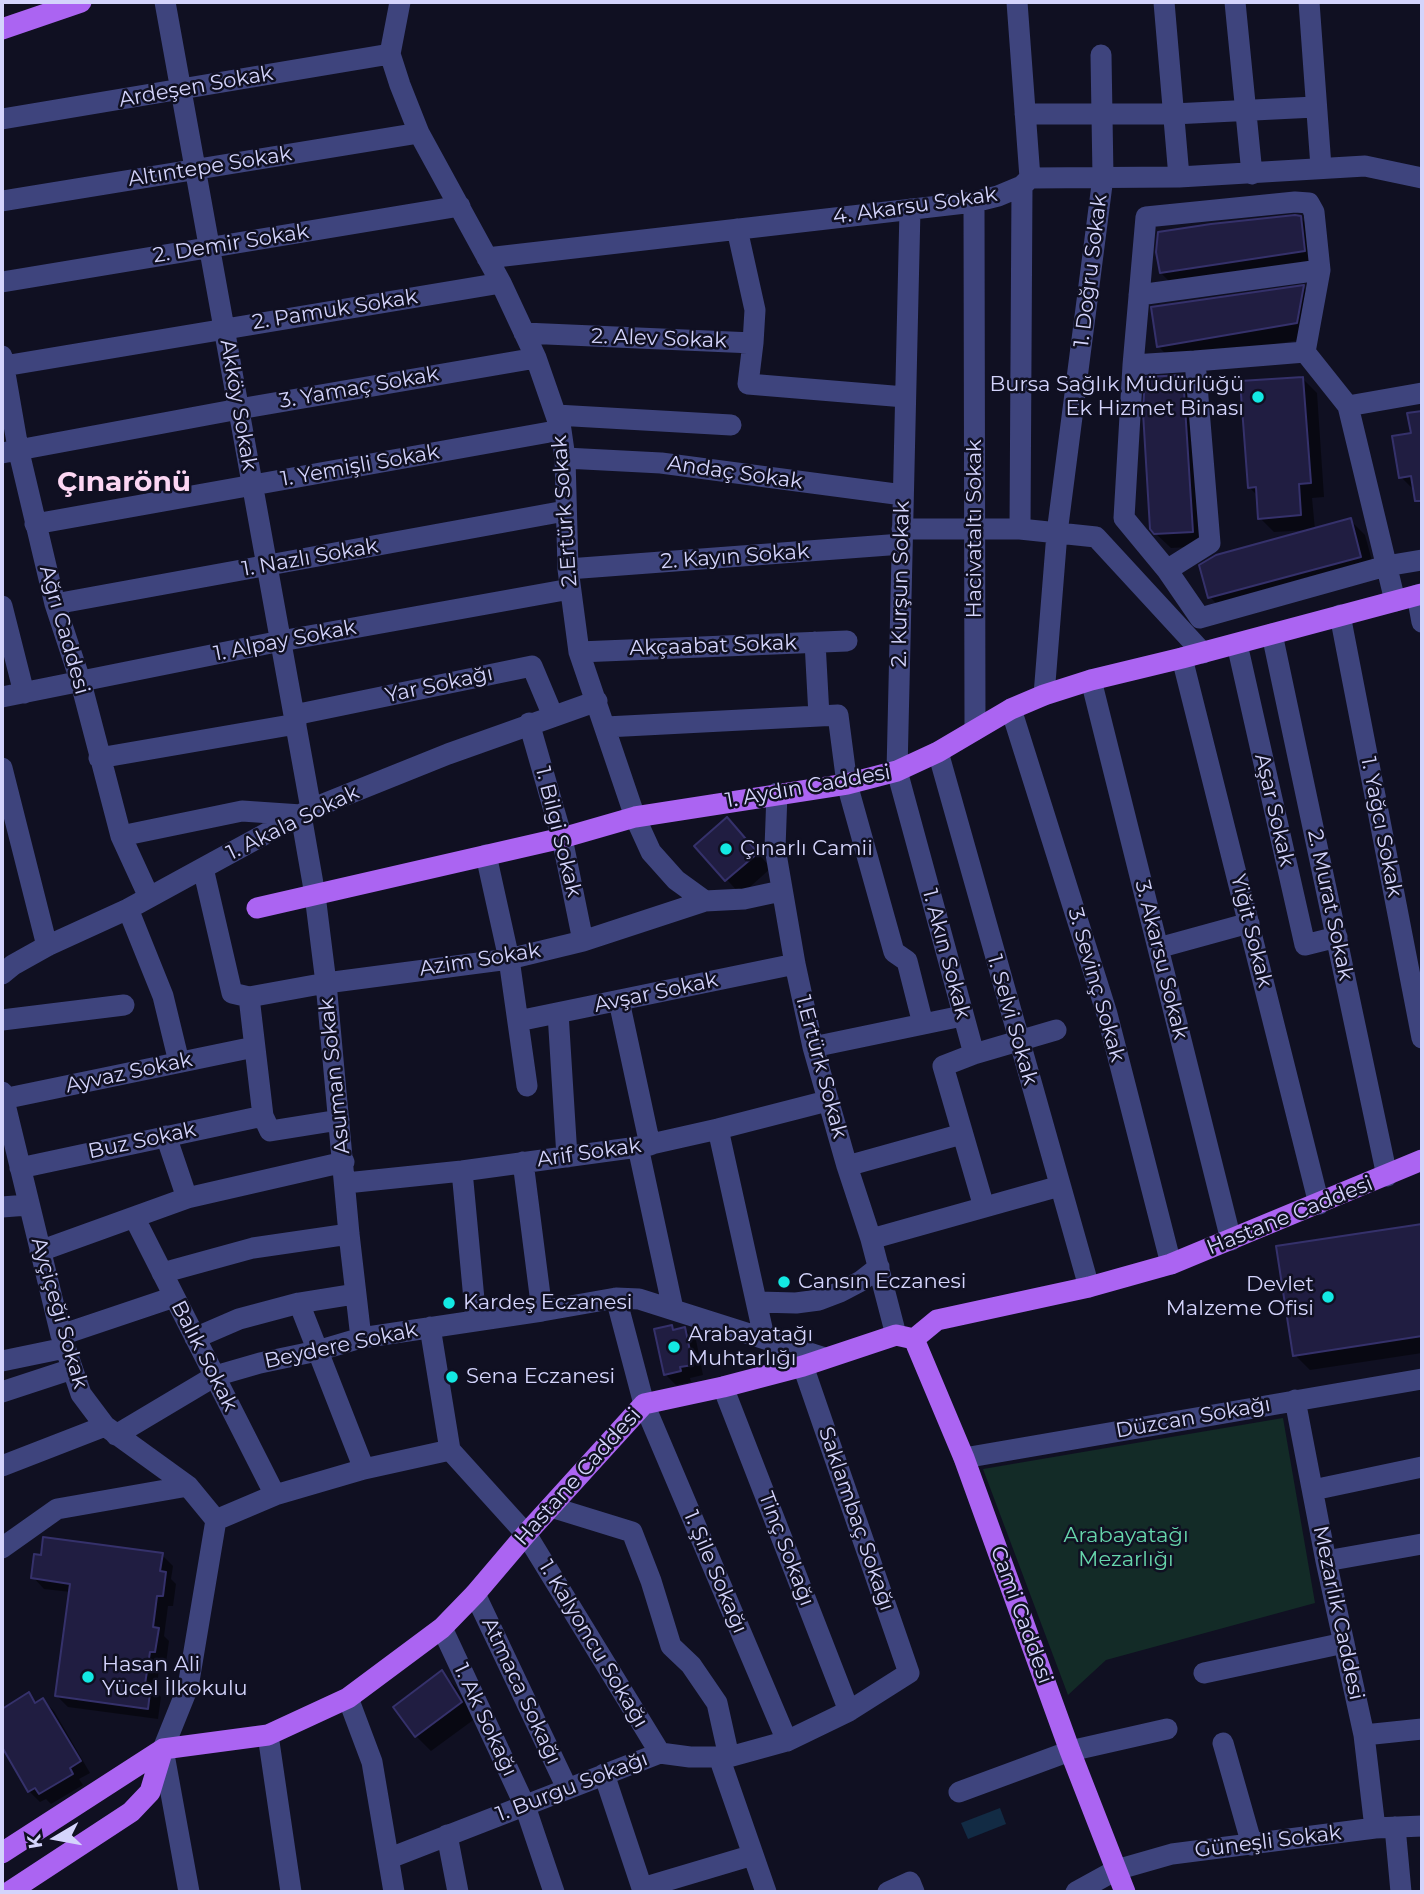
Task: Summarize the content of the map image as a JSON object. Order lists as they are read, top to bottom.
{
  "streets": {
    "main road": ["1. Aydın Caddesi", "Hastane Caddesi", "Cami Caddesi"],
    "street": [
      "Ardeşen Sokak",
      "Altıntepe Sokak",
      "4. Akarsu Sokak",
      "2. Demir Sokak",
      "1. Doğru Sokak",
      "2. Pamuk Sokak",
      "2. Alev Sokak",
      "3. Yamaç Sokak",
      "Akköy Sokak",
      "1. Yemişli Sokak",
      "Andaç Sokak",
      "2.Ertürk Sokak",
      "Hacivataltı Sokak",
      "2. Kayın Sokak",
      "1. Nazlı Sokak",
      "2. Kurşun Sokak",
      "Ağrı Caddesi",
      "1. Alpay Sokak",
      "Akçaabat Sokak",
      "Yar Sokağı",
      "Aşar Sokak",
      "1. Akala Sokak",
      "1. Yağcı Sokak",
      "1. Bilgi Sokak",
      "2. Murat Sokak",
      "Yiğit Sokak",
      "1. Akın Sokak",
      "Azim Sokak",
      "3. Akarsu Sokak",
      "3. Sevinç Sokak",
      "Avşar Sokak",
      "1. Selvi Sokak",
      "1.Ertürk Sokak",
      "Ayvaz Sokak",
      "Asuman Sokak",
      "Buz Sokak",
      "Arif Sokak",
      "Ayçiçeği Sokak",
      "Beydere Sokak",
      "Balık Sokak",
      "Düzcan Sokağı",
      "Saklambaç Sokağı",
      "Tinç Sokağı",
      "1. Şile Sokağı",
      "Mezarlık Caddesi",
      "1. Kalyoncu Sokağı",
      "Atmaca Sokağı",
      "1. Ak Sokağı",
      "1. Burgu Sokağı",
      "Güneşli Sokak"
    ]
  },
  "crossings": [
    ["Ardeşen Sokak", "Akköy Sokak"],
    ["Ardeşen Sokak", "2.Ertürk Sokak"],
    ["Altıntepe Sokak", "Akköy Sokak"],
    ["Altıntepe Sokak", "2.Ertürk Sokak"],
    ["4. Akarsu Sokak", "1. Doğru Sokak"],
    ["4. Akarsu Sokak", "2.Ertürk Sokak"],
    ["4. Akarsu Sokak", "Hacivataltı Sokak"],
    ["4. Akarsu Sokak", "2. Kurşun Sokak"],
    ["2. Demir Sokak", "Akköy Sokak"],
    ["2. Demir Sokak", "2.Ertürk Sokak"],
    ["1. Doğru Sokak", "2. Kayın Sokak"],
    ["1. Doğru Sokak", "1. Aydın Caddesi"],
    ["2. Pamuk Sokak", "Akköy Sokak"],
    ["2. Pamuk Sokak", "2.Ertürk Sokak"],
    ["2. Pamuk Sokak", "Ağrı Caddesi"],
    ["2. Alev Sokak", "2.Ertürk Sokak"],
    ["2. Alev Sokak", "2. Kurşun Sokak"],
    ["3. Yamaç Sokak", "Akköy Sokak"],
    ["3. Yamaç Sokak", "2.Ertürk Sokak"],
    ["3. Yamaç Sokak", "Ağrı Caddesi"],
    ["Akköy Sokak", "1. Yemişli Sokak"],
    ["Akköy Sokak", "1. Nazlı Sokak"],
    ["Akköy Sokak", "1. Alpay Sokak"],
    ["Akköy Sokak", "Yar Sokağı"],
    ["Akköy Sokak", "1. Akala Sokak"],
    ["Akköy Sokak", "Asuman Sokak"],
    ["1. Yemişli Sokak", "2.Ertürk Sokak"],
    ["1. Yemişli Sokak", "Ağrı Caddesi"],
    ["Andaç Sokak", "2.Ertürk Sokak"],
    ["Andaç Sokak", "2. Kurşun Sokak"],
    ["2.Ertürk Sokak", "2. Kayın Sokak"],
    ["2.Ertürk Sokak", "1. Nazlı Sokak"],
    ["2.Ertürk Sokak", "1. Alpay Sokak"],
    ["2.Ertürk Sokak", "Akçaabat Sokak"],
    ["2.Ertürk Sokak", "1. Aydın Caddesi"],
    ["2.Ertürk Sokak", "1. Akala Sokak"],
    ["2.Ertürk Sokak", "Azim Sokak"],
    ["Hacivataltı Sokak", "2. Kayın Sokak"],
    ["Hacivataltı Sokak", "1. Aydın Caddesi"],
    ["2. Kayın Sokak", "2. Kurşun Sokak"],
    ["2. Kayın Sokak", "1. Alpay Sokak"],
    ["2. Kayın Sokak", "1. Aydın Caddesi"],
    ["2. Kayın Sokak", "Yiğit Sokak"],
    ["1. Nazlı Sokak", "Ağrı Caddesi"],
    ["2. Kurşun Sokak", "1. Aydın Caddesi"],
    ["2. Kurşun Sokak", "1. Akın Sokak"],
    ["Ağrı Caddesi", "1. Alpay Sokak"],
    ["Ağrı Caddesi", "1. Akala Sokak"],
    ["Yar Sokağı", "1. Akala Sokak"],
    ["1. Aydın Caddesi", "Aşar Sokak"],
    ["1. Aydın Caddesi", "1. Yağcı Sokak"],
    ["1. Aydın Caddesi", "1. Bilgi Sokak"],
    ["1. Aydın Caddesi", "2. Murat Sokak"],
    ["1. Aydın Caddesi", "Yiğit Sokak"],
    ["1. Aydın Caddesi", "1. Akın Sokak"],
    ["1. Aydın Caddesi", "3. Akarsu Sokak"],
    ["1. Aydın Caddesi", "3. Sevinç Sokak"],
    ["1. Aydın Caddesi", "1. Selvi Sokak"],
    ["1. Aydın Caddesi", "1.Ertürk Sokak"],
    ["1. Aydın Caddesi", "Asuman Sokak"],
    ["Aşar Sokak", "2. Murat Sokak"],
    ["1. Akala Sokak", "1. Bilgi Sokak"],
    ["1. Akala Sokak", "Asuman Sokak"],
    ["1. Bilgi Sokak", "Azim Sokak"],
    ["2. Murat Sokak", "Hastane Caddesi"],
    ["Yiğit Sokak", "Hastane Caddesi"],
    ["Azim Sokak", "Asuman Sokak"],
    ["3. Akarsu Sokak", "Hastane Caddesi"],
    ["3. Sevinç Sokak", "Hastane Caddesi"],
    ["Avşar Sokak", "1.Ertürk Sokak"],
    ["1. Selvi Sokak", "Hastane Caddesi"],
    ["1.Ertürk Sokak", "Arif Sokak"],
    ["1.Ertürk Sokak", "Hastane Caddesi"],
    ["1.Ertürk Sokak", "Cami Caddesi"],
    ["Ayvaz Sokak", "Ayçiçeği Sokak"],
    ["Asuman Sokak", "Arif Sokak"],
    ["Asuman Sokak", "Beydere Sokak"],
    ["Buz Sokak", "Ayçiçeği Sokak"],
    ["Arif Sokak", "Ayçiçeği Sokak"],
    ["Arif Sokak", "Balık Sokak"],
    ["Hastane Caddesi", "Beydere Sokak"],
    ["Hastane Caddesi", "Saklambaç Sokağı"],
    ["Hastane Caddesi", "Tinç Sokağı"],
    ["Hastane Caddesi", "1. Şile Sokağı"],
    ["Hastane Caddesi", "Cami Caddesi"],
    ["Hastane Caddesi", "1. Kalyoncu Sokağı"],
    ["Hastane Caddesi", "Atmaca Sokağı"],
    ["Hastane Caddesi", "1. Ak Sokağı"],
    ["Ayçiçeği Sokak", "Beydere Sokak"],
    ["Beydere Sokak", "Balık Sokak"],
    ["Beydere Sokak", "1. Şile Sokağı"],
    ["Düzcan Sokağı", "Mezarlık Caddesi"],
    ["Düzcan Sokağı", "Cami Caddesi"],
    ["Saklambaç Sokağı", "1. Burgu Sokağı"],
    ["Tinç Sokağı", "1. Burgu Sokağı"],
    ["1. Şile Sokağı", "1. Burgu Sokağı"],
    ["Mezarlık Caddesi", "Güneşli Sokak"],
    ["Cami Caddesi", "Güneşli Sokak"],
    ["1. Kalyoncu Sokağı", "1. Burgu Sokağı"],
    ["Atmaca Sokağı", "1. Burgu Sokağı"],
    ["1. Ak Sokağı", "1. Burgu Sokağı"]
  ],
  "districts": ["Çınarönü"],
  "parks": ["Arabayatağı Mezarlığı"],
  "places": [
    "Bursa Sağlık Müdürlüğü Ek Hizmet Binası",
    "Çınarlı Camii",
    "Cansın Eczanesi",
    "Devlet Malzeme Ofisi",
    "Kardeş Eczanesi",
    "Arabayatağı Muhtarlığı",
    "Sena Eczanesi",
    "Hasan Ali Yücel İlkokulu"
  ],
  "north": "left"
}
